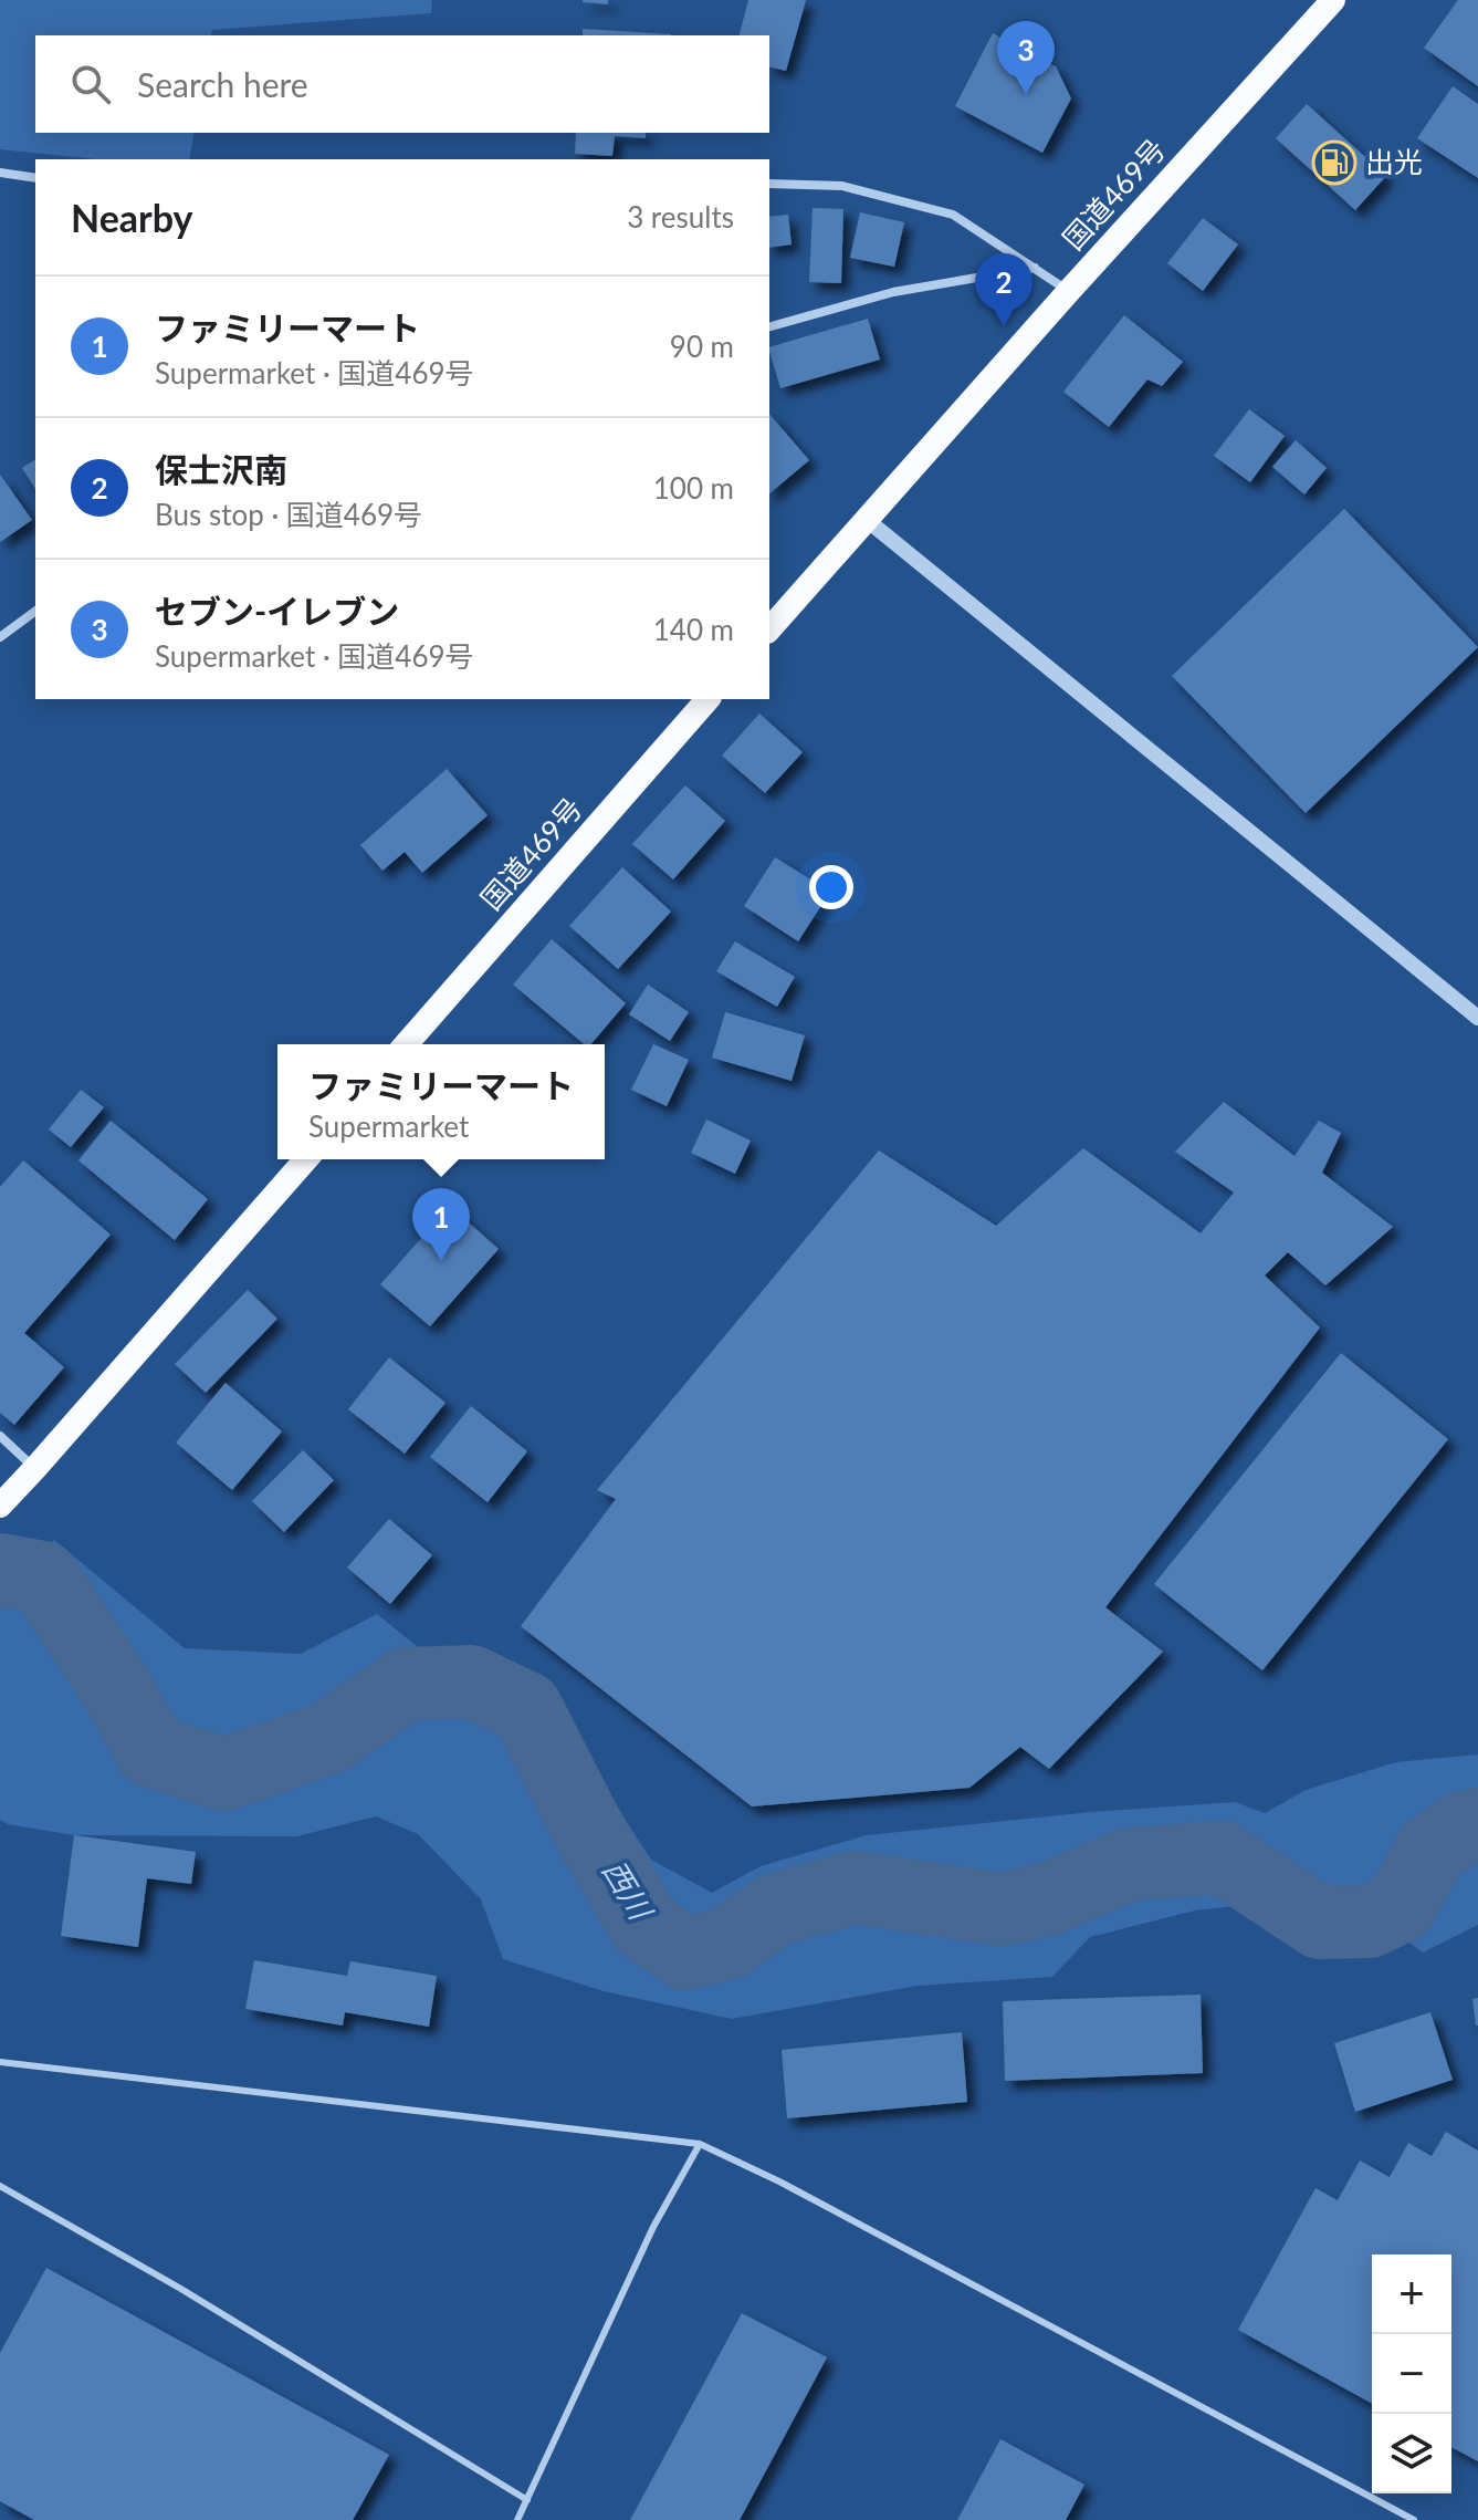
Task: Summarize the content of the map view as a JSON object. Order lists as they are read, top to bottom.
{
  "streets": {
    "highway": ["国道469号"]
  },
  "water": ["西川"],
  "places": {
    "fuel station": ["出光"]
  },
  "page": {
    "pins": ["3", "2", "1"],
    "search": "Search here",
    "heading": ["Nearby", "3 results"],
    "list": [
      {
        "mark": "1",
        "name": "ファミリーマート",
        "note": "Supermarket · 国道469号",
        "value": "90 m"
      },
      {
        "mark": "2",
        "name": "保士沢南",
        "note": "Bus stop · 国道469号",
        "value": "100 m"
      },
      {
        "mark": "3",
        "name": "セブン-イレブン",
        "note": "Supermarket · 国道469号",
        "value": "140 m"
      }
    ],
    "popup": ["ファミリーマート", "Supermarket"],
    "map_buttons": ["+", "−"]
  }
}
